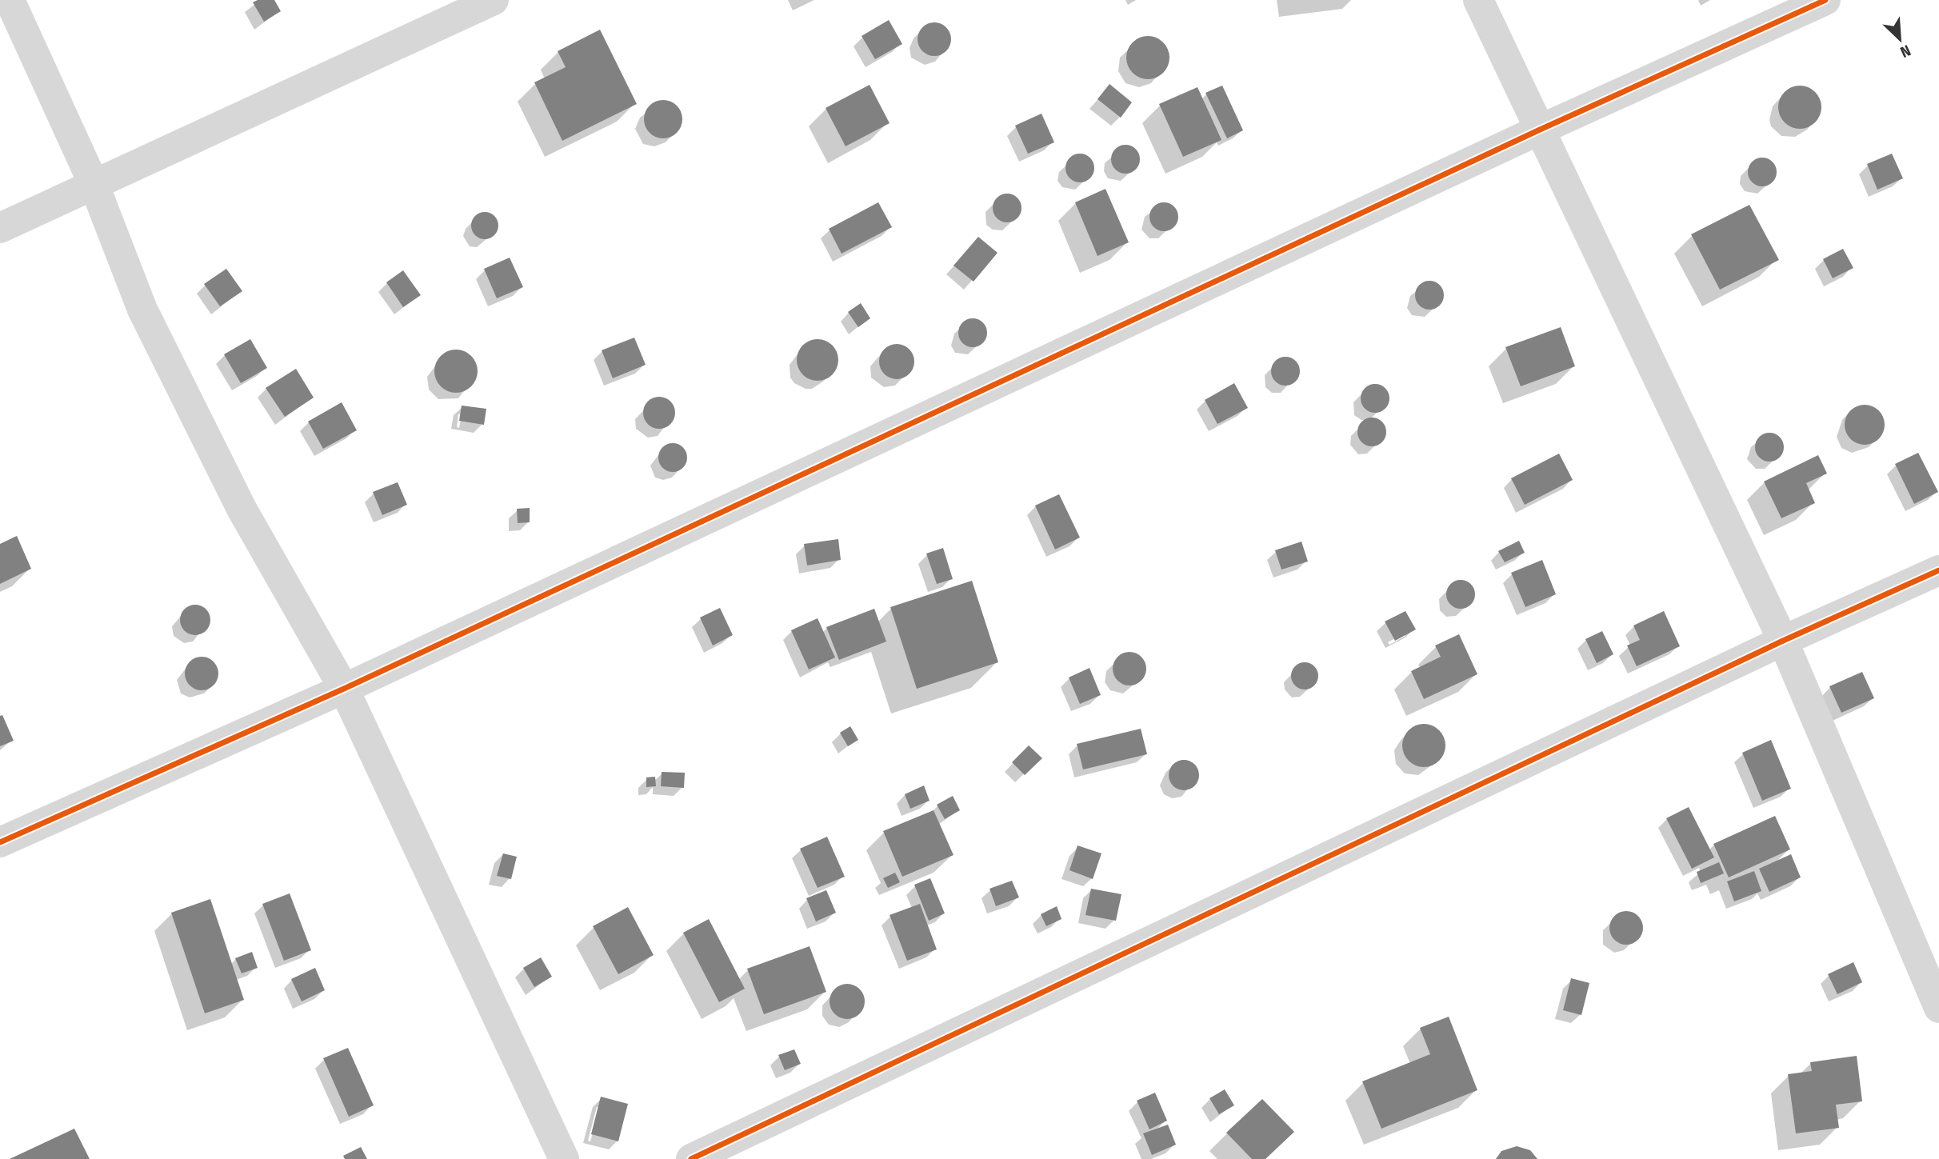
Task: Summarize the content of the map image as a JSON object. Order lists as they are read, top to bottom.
{
  "north": "bottom right"
}
